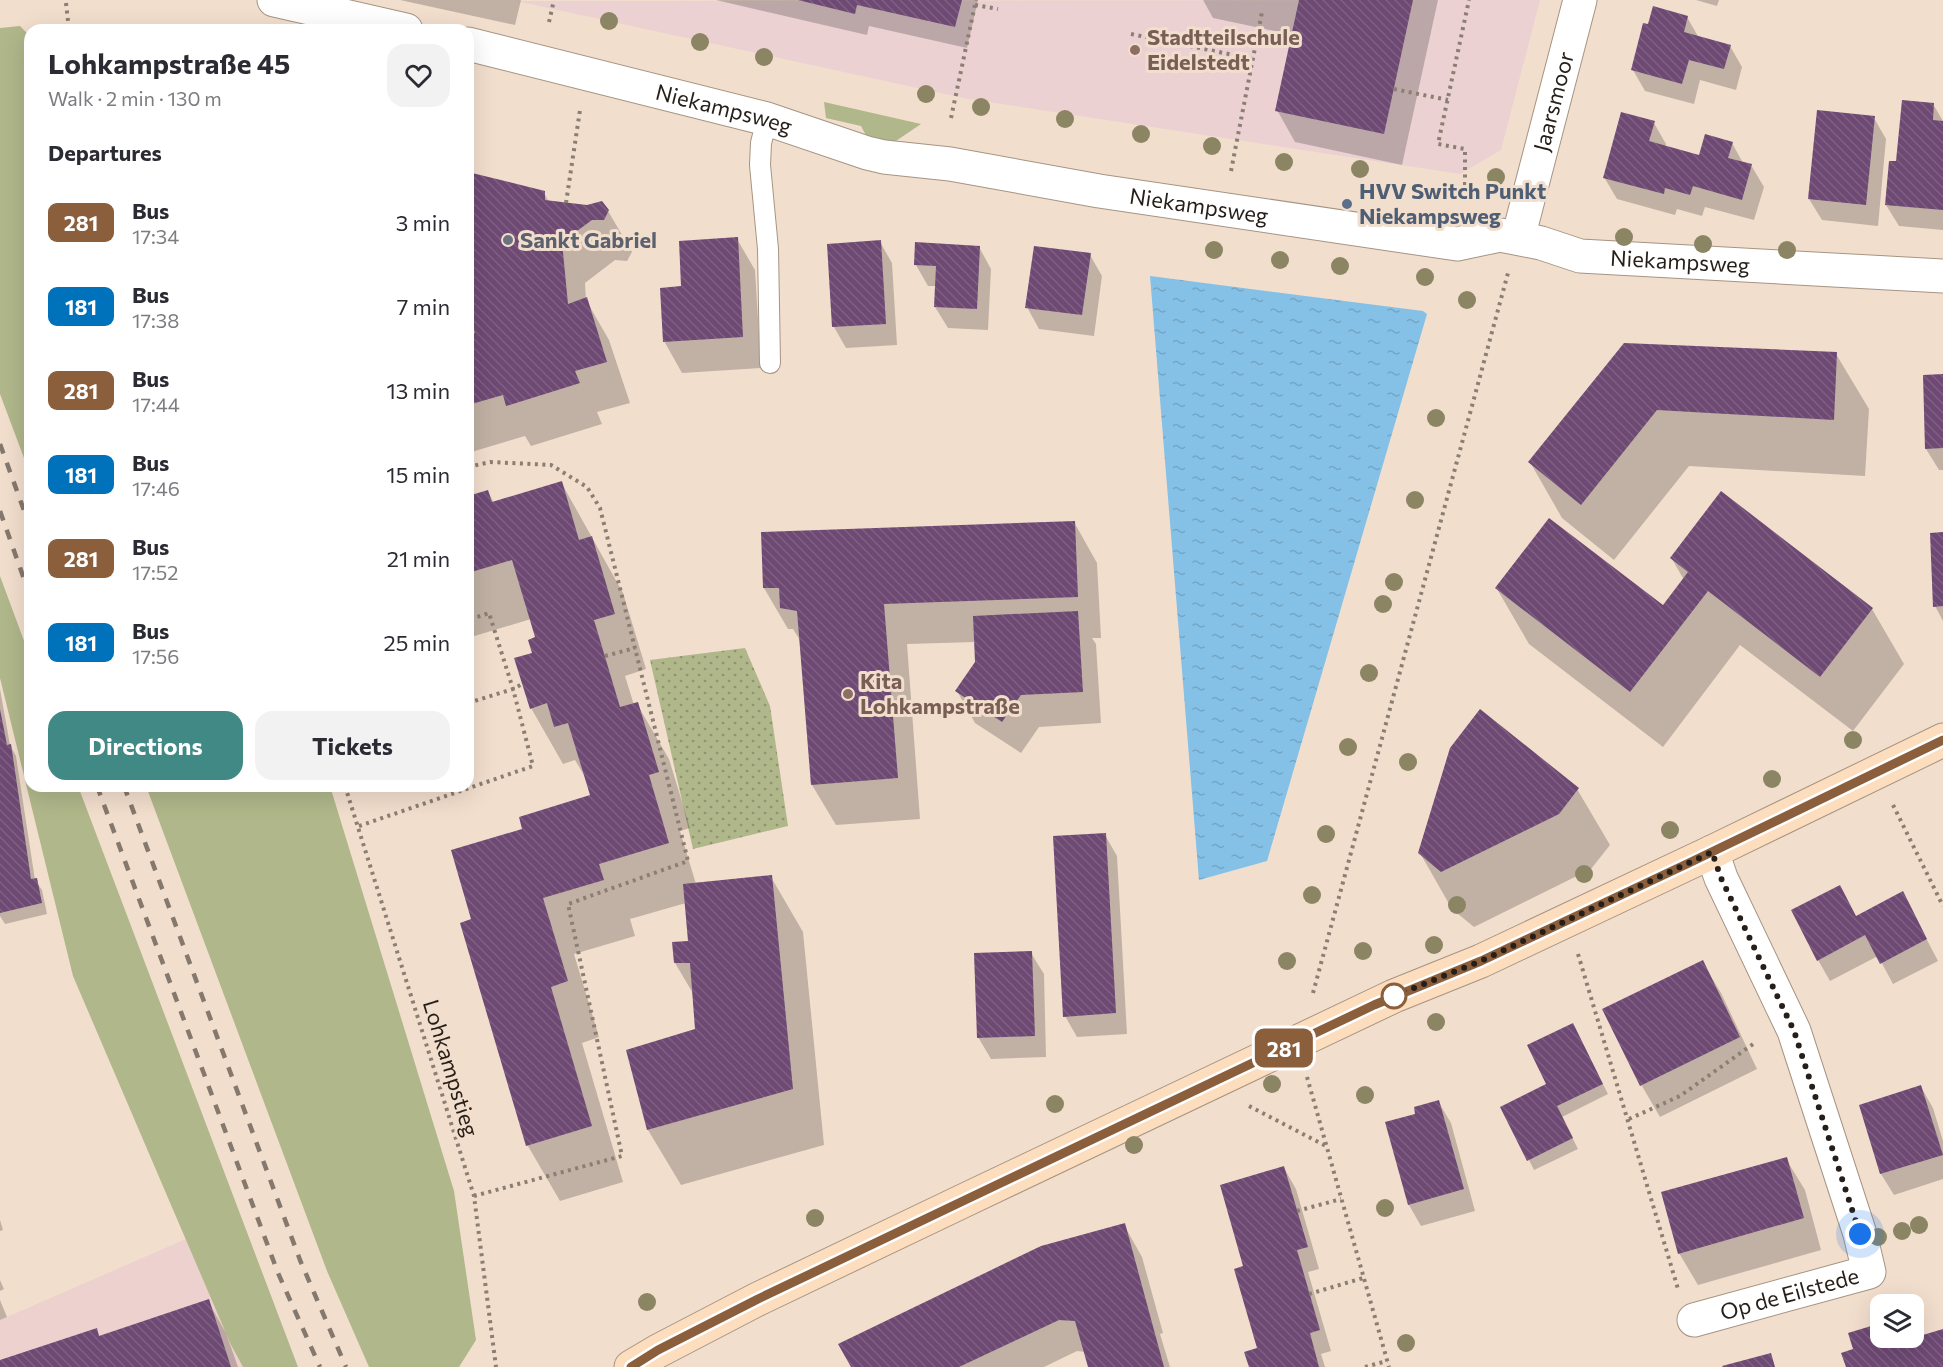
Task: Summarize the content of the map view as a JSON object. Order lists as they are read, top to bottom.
{
  "streets": {
    "street": ["Jaarsmoor", "Niekampsweg", "Op de Eilstede"],
    "path": ["Lohkampstieg"]
  },
  "crossings": [
    ["Jaarsmoor", "Niekampsweg"]
  ],
  "places": [
    "Stadtteilschule Eidelstedt",
    "HVV Switch Punkt Niekampsweg",
    "Sankt Gabriel",
    "Kita Lohkampstraße"
  ],
  "lines": ["bus line 281"],
  "page": {
    "on_map": "281",
    "heading": [
      ["Lohkampstraße 45", "Walk · 2 min · 130 m"],
      "Departures"
    ],
    "list": [
      {
        "mark": "281",
        "name": "Bus",
        "note": "17:34",
        "value": "3 min"
      },
      {
        "mark": "181",
        "name": "Bus",
        "note": "17:38",
        "value": "7 min"
      },
      {
        "mark": "281",
        "name": "Bus",
        "note": "17:44",
        "value": "13 min"
      },
      {
        "mark": "181",
        "name": "Bus",
        "note": "17:46",
        "value": "15 min"
      },
      {
        "mark": "281",
        "name": "Bus",
        "note": "17:52",
        "value": "21 min"
      },
      {
        "mark": "181",
        "name": "Bus",
        "note": "17:56",
        "value": "25 min"
      }
    ],
    "buttons": ["Directions", "Tickets"]
  }
}
